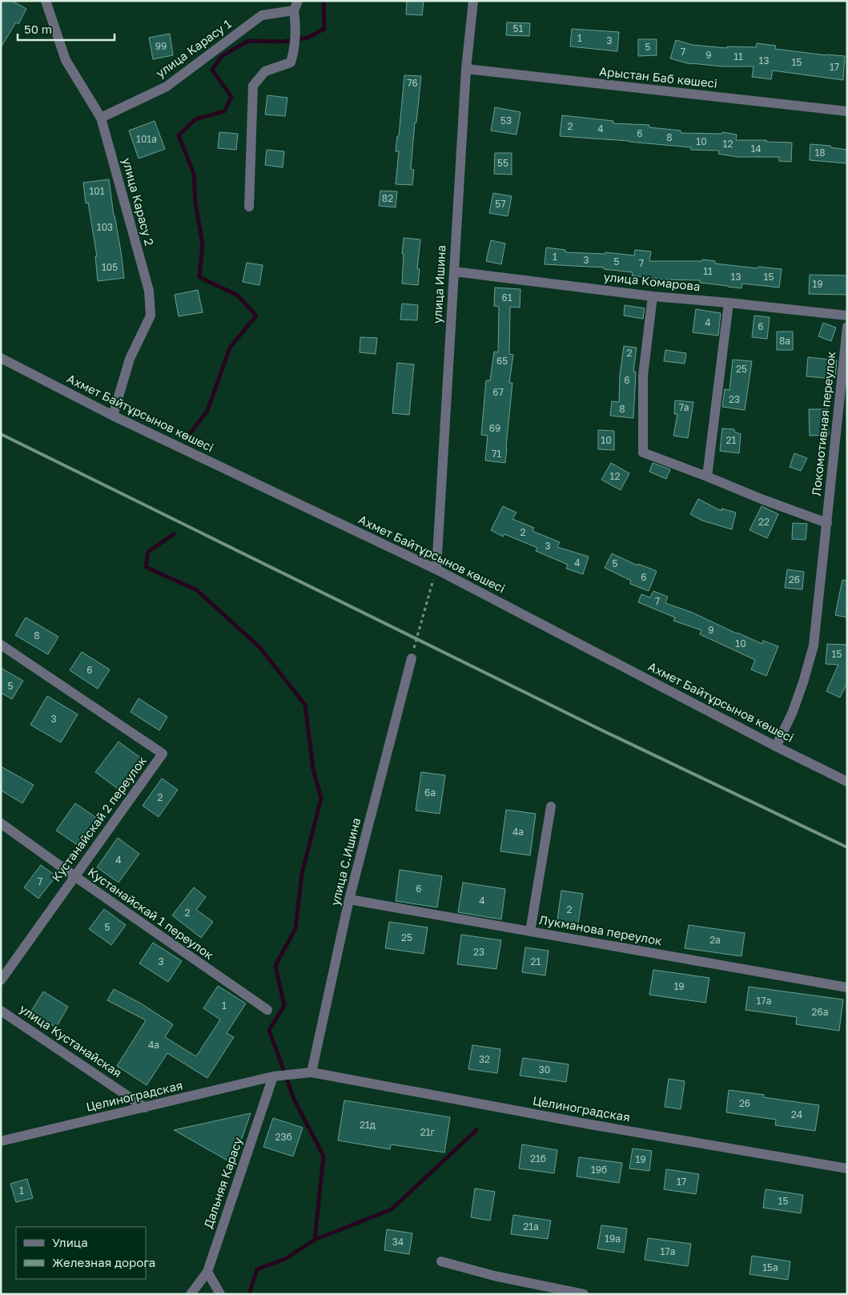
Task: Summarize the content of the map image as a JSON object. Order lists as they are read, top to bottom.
{
  "streets": {
    "street": [
      "улица Карасу 1",
      "Арыстан Баб көшесі",
      "улица Карасу 2",
      "улица Комарова",
      "улица Ишина",
      "Ахмет Байтұрсынов көшесі",
      "Локомотивная переулок",
      "Кустанайскай 2 переулок",
      "улица С.Ишина",
      "Кустанайскай 1 переулок",
      "Лукманова переулок",
      "улица Кустанайская",
      "Целиноградская",
      "Дальняя Карасу"
    ]
  },
  "crossings": [
    ["улица Карасу 1", "улица Карасу 2"],
    ["Арыстан Баб көшесі", "улица Ишина"],
    ["улица Карасу 2", "Ахмет Байтұрсынов көшесі"],
    ["улица Комарова", "улица Ишина"],
    ["улица Ишина", "Ахмет Байтұрсынов көшесі"],
    ["Ахмет Байтұрсынов көшесі", "Локомотивная переулок"],
    ["Кустанайскай 2 переулок", "Кустанайскай 1 переулок"],
    ["улица С.Ишина", "Лукманова переулок"],
    ["улица С.Ишина", "Целиноградская"],
    ["улица Кустанайская", "Целиноградская"],
    ["Целиноградская", "Дальняя Карасу"]
  ],
  "house_numbers": [
    "51",
    "1",
    "3",
    "99",
    "5",
    "7",
    "9",
    "11",
    "13",
    "15",
    "17",
    "76",
    "53",
    "2",
    "4",
    "6",
    "8",
    "101а",
    "10",
    "12",
    "14",
    "18",
    "55",
    "101",
    "82",
    "57",
    "103",
    "1",
    "3",
    "5",
    "7",
    "105",
    "11",
    "13",
    "15",
    "19",
    "61",
    "4",
    "6",
    "8а",
    "2",
    "65",
    "25",
    "6",
    "67",
    "23",
    "7а",
    "8",
    "69",
    "10",
    "21",
    "71",
    "12",
    "22",
    "2",
    "3",
    "4",
    "5",
    "6",
    "26",
    "7",
    "9",
    "8",
    "10",
    "15",
    "6",
    "5",
    "3",
    "6а",
    "2",
    "4а",
    "4",
    "7",
    "6",
    "4",
    "2",
    "2",
    "5",
    "25",
    "2а",
    "23",
    "3",
    "21",
    "19",
    "17а",
    "1",
    "26а",
    "4а",
    "32",
    "30",
    "26",
    "24",
    "21д",
    "21г",
    "23б",
    "21б",
    "19",
    "19б",
    "17",
    "1",
    "15",
    "21а",
    "19а",
    "34",
    "17а",
    "15а"
  ],
  "legend": ["Улица", "Железная дорога"],
  "scale_bar": "50 m"
}
